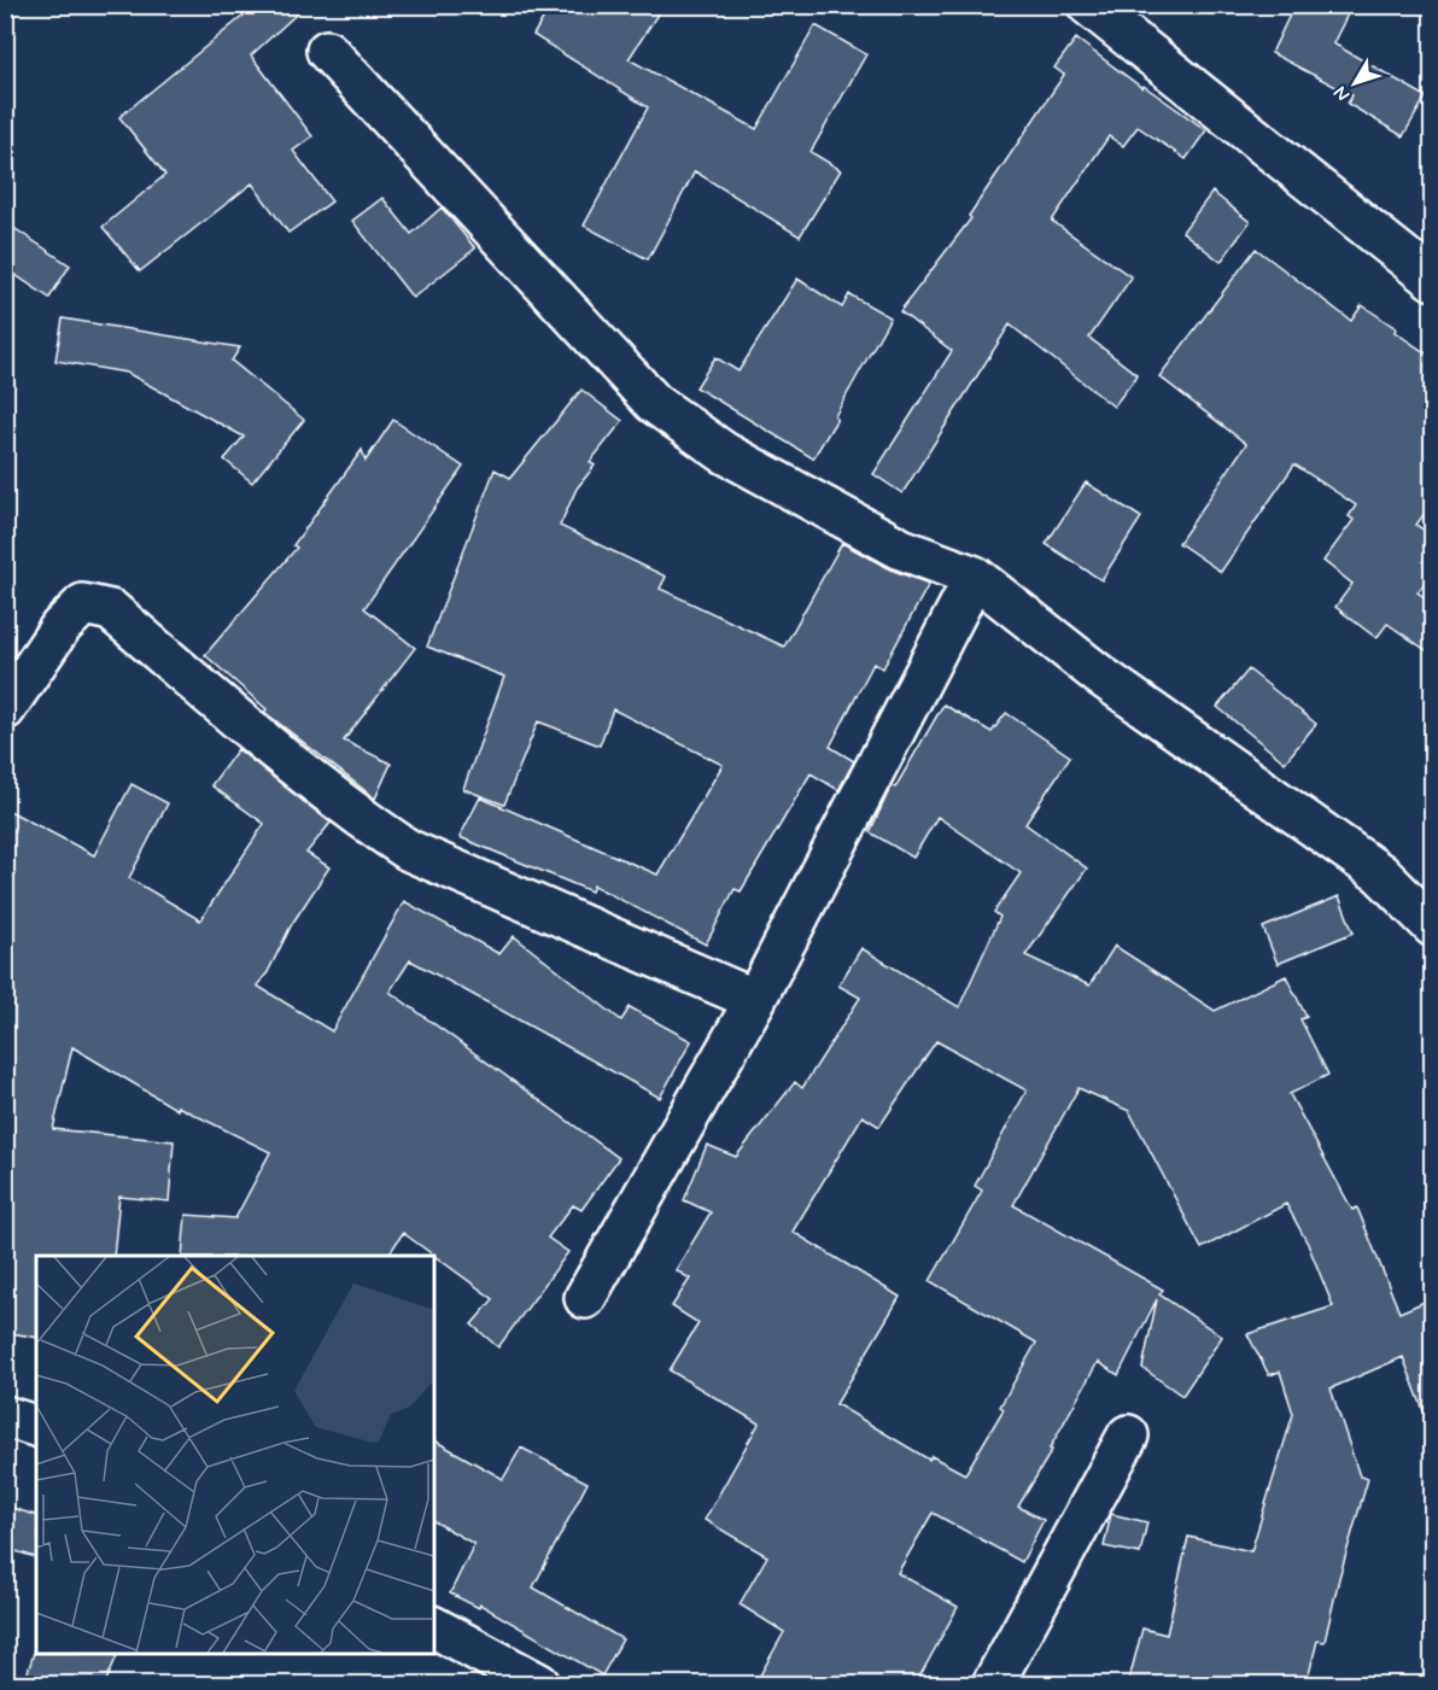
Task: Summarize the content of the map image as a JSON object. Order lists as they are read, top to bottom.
{
  "north": "bottom left"
}
